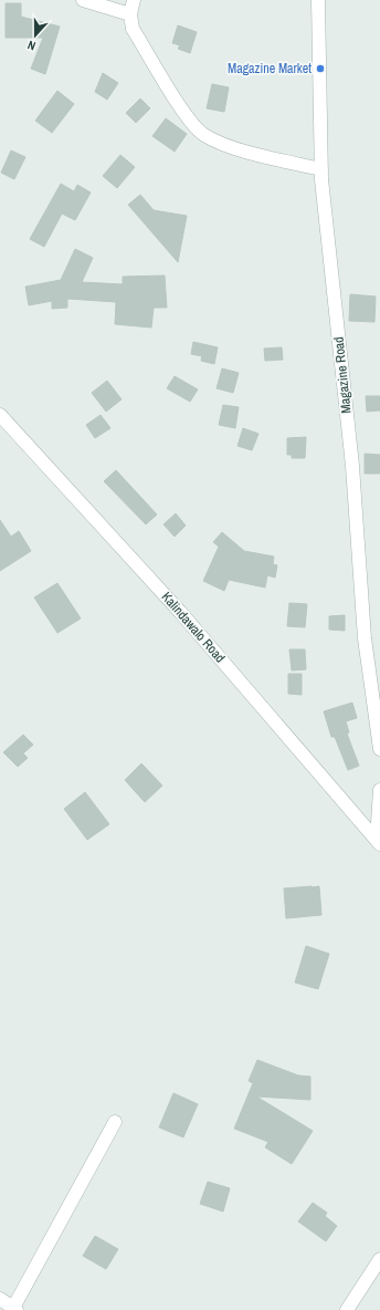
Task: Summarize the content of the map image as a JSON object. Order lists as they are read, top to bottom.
{
  "streets": {
    "street": ["Magazine Road", "Kalindawalo Road"]
  },
  "places": ["Magazine Market"],
  "north": "bottom"
}
